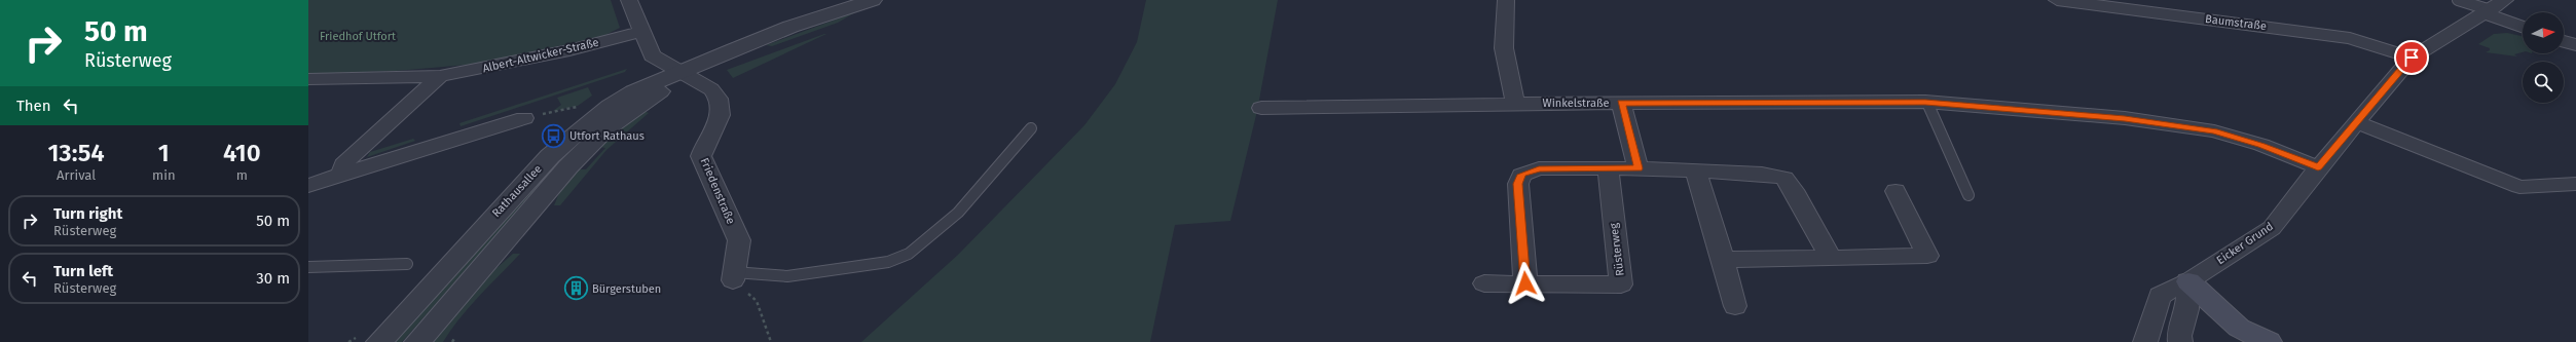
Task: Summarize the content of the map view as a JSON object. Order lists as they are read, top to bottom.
{
  "streets": {
    "street": [
      "Baumstraße",
      "Albert-Altwicker-Straße",
      "Winkelstraße",
      "Rathausallee",
      "Friedenstraße",
      "Eicker Grund",
      "Rüsterweg"
    ]
  },
  "crossings": [
    ["Baumstraße", "Eicker Grund"],
    ["Albert-Altwicker-Straße", "Friedenstraße"],
    ["Winkelstraße", "Eicker Grund"],
    ["Rathausallee", "Friedenstraße"]
  ],
  "parks": ["Friedhof Utfort"],
  "places": {
    "bus stop": ["Utfort Rathaus"],
    "building": ["Bürgerstuben"]
  },
  "north": "right",
  "page": {
    "turn": ["50 m", "Rüsterweg"],
    "then": "Then",
    "eta": [
      "13:54",
      "Arrival",
      "1",
      "min",
      "410",
      "m"
    ],
    "list": [
      {
        "name": "Turn right",
        "note": "Rüsterweg",
        "value": "50 m"
      },
      {
        "name": "Turn left",
        "note": "Rüsterweg",
        "value": "30 m"
      }
    ]
  }
}
